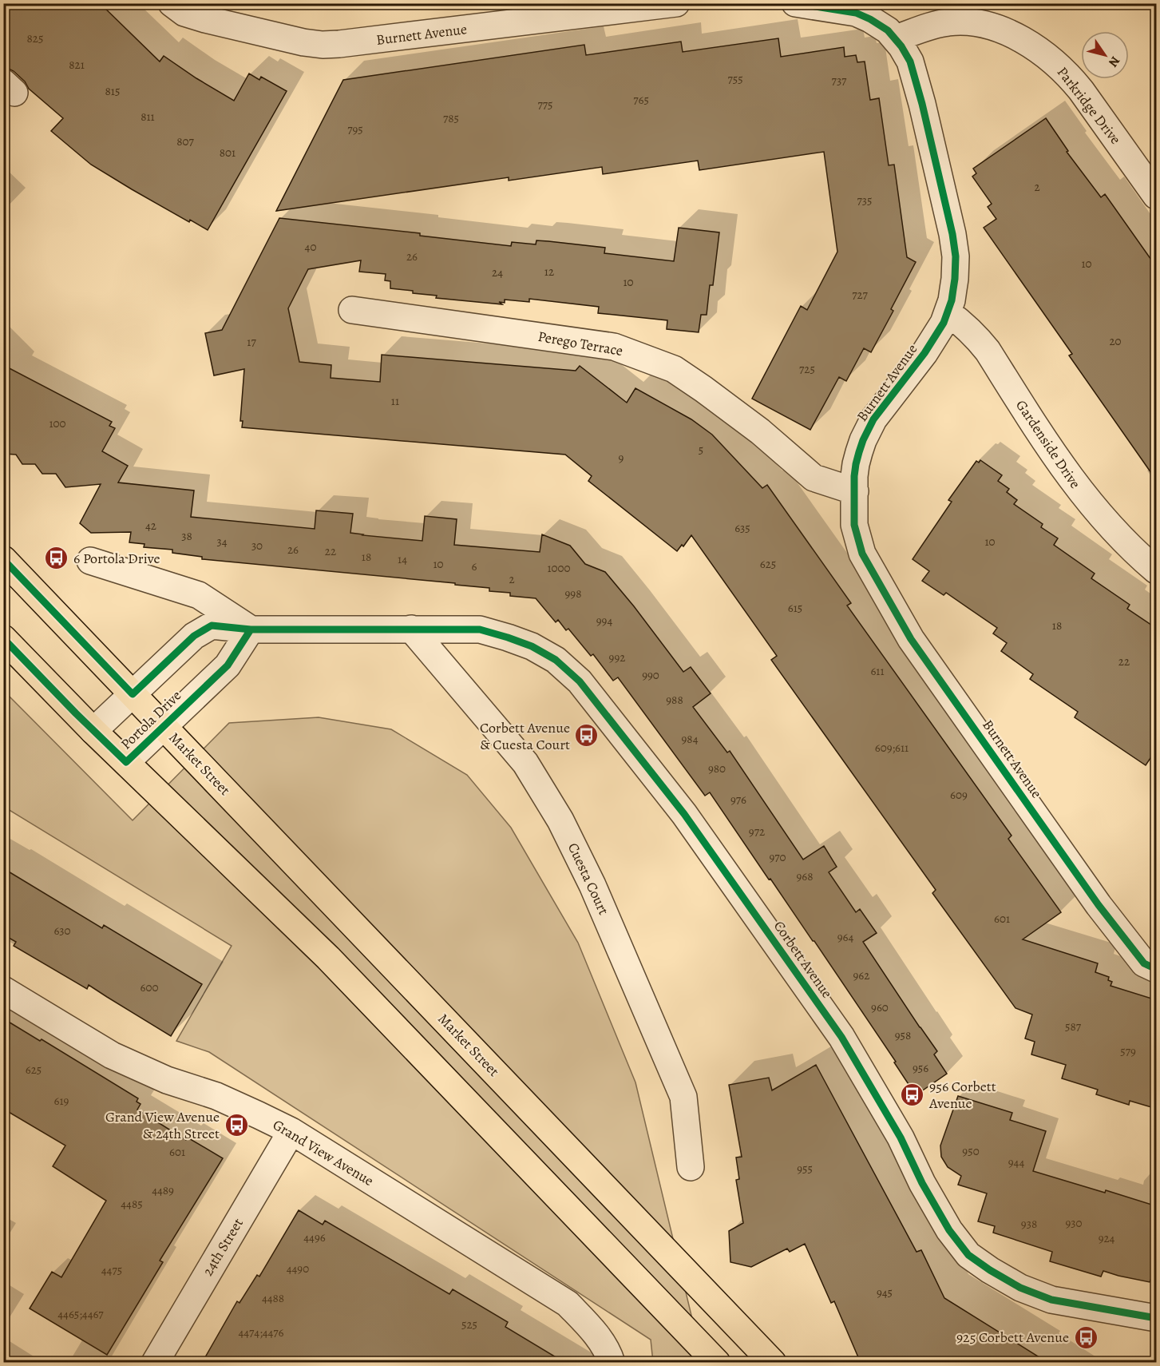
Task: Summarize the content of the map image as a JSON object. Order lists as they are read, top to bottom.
{
  "streets": {
    "main road": ["Portola Drive", "Market Street"],
    "street": [
      "Burnett Avenue",
      "Parkridge Drive",
      "Perego Terrace",
      "Gardenside Drive",
      "Cuesta Court",
      "Corbett Avenue",
      "Grand View Avenue",
      "24th Street"
    ]
  },
  "crossings": [
    ["Burnett Avenue", "Parkridge Drive"],
    ["Burnett Avenue", "Perego Terrace"],
    ["Burnett Avenue", "Gardenside Drive"],
    ["Portola Drive", "Market Street"],
    ["Cuesta Court", "Corbett Avenue"],
    ["Grand View Avenue", "24th Street"]
  ],
  "places": {
    "bus stop": [
      "6 Portola Drive",
      "Corbett Avenue & Cuesta Court",
      "956 Corbett Avenue",
      "Grand View Avenue & 24th Street",
      "925 Corbett Avenue"
    ]
  },
  "house_numbers": [
    "825",
    "821",
    "755",
    "737",
    "815",
    "765",
    "775",
    "811",
    "785",
    "795",
    "807",
    "801",
    "2",
    "735",
    "40",
    "26",
    "10",
    "12",
    "24",
    "10",
    "727",
    "20",
    "17",
    "725",
    "11",
    "100",
    "5",
    "9",
    "42",
    "635",
    "38",
    "34",
    "10",
    "30",
    "26",
    "22",
    "18",
    "14",
    "10",
    "625",
    "6",
    "1000",
    "2",
    "998",
    "615",
    "994",
    "18",
    "992",
    "22",
    "611",
    "990",
    "988",
    "984",
    "609;611",
    "980",
    "609",
    "976",
    "972",
    "970",
    "968",
    "601",
    "630",
    "964",
    "962",
    "600",
    "960",
    "587",
    "958",
    "579",
    "956",
    "625",
    "619",
    "950",
    "601",
    "944",
    "955",
    "4489",
    "4485",
    "930",
    "938",
    "4496",
    "924",
    "4490",
    "4475",
    "945",
    "4488",
    "4465;4467",
    "525",
    "4474;4476"
  ],
  "north": "bottom right"
}
